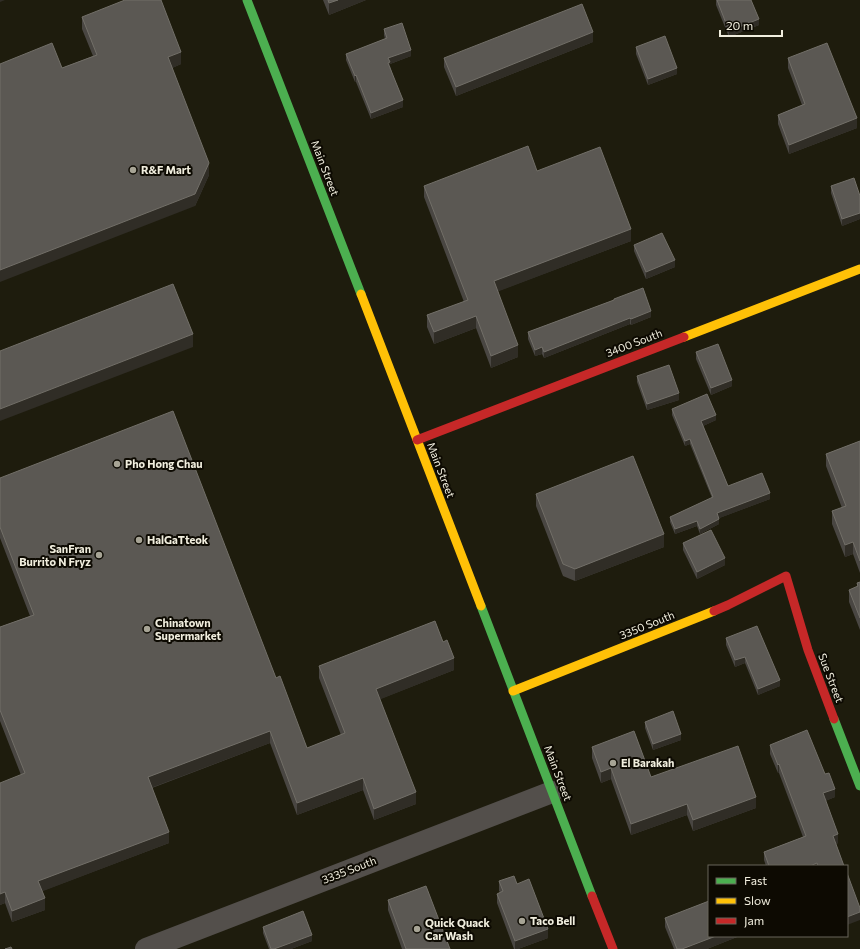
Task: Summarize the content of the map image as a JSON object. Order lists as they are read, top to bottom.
{
  "streets": {
    "street": [
      "Main Street",
      "3400 South",
      "3350 South",
      "Sue Street",
      "3335 South"
    ]
  },
  "crossings": [
    ["Main Street", "3400 South"],
    ["Main Street", "3350 South"],
    ["Main Street", "3335 South"],
    ["3350 South", "Sue Street"]
  ],
  "places": [
    "R&F Mart",
    "Pho Hong Chau",
    "HalGaTteok",
    "SanFran Burrito N Fryz",
    "Chinatown Supermarket",
    "El Barakah",
    "Taco Bell",
    "Quick Quack Car Wash"
  ],
  "legend": ["Fast", "Slow", "Jam"],
  "scale_bar": "20 m"
}
